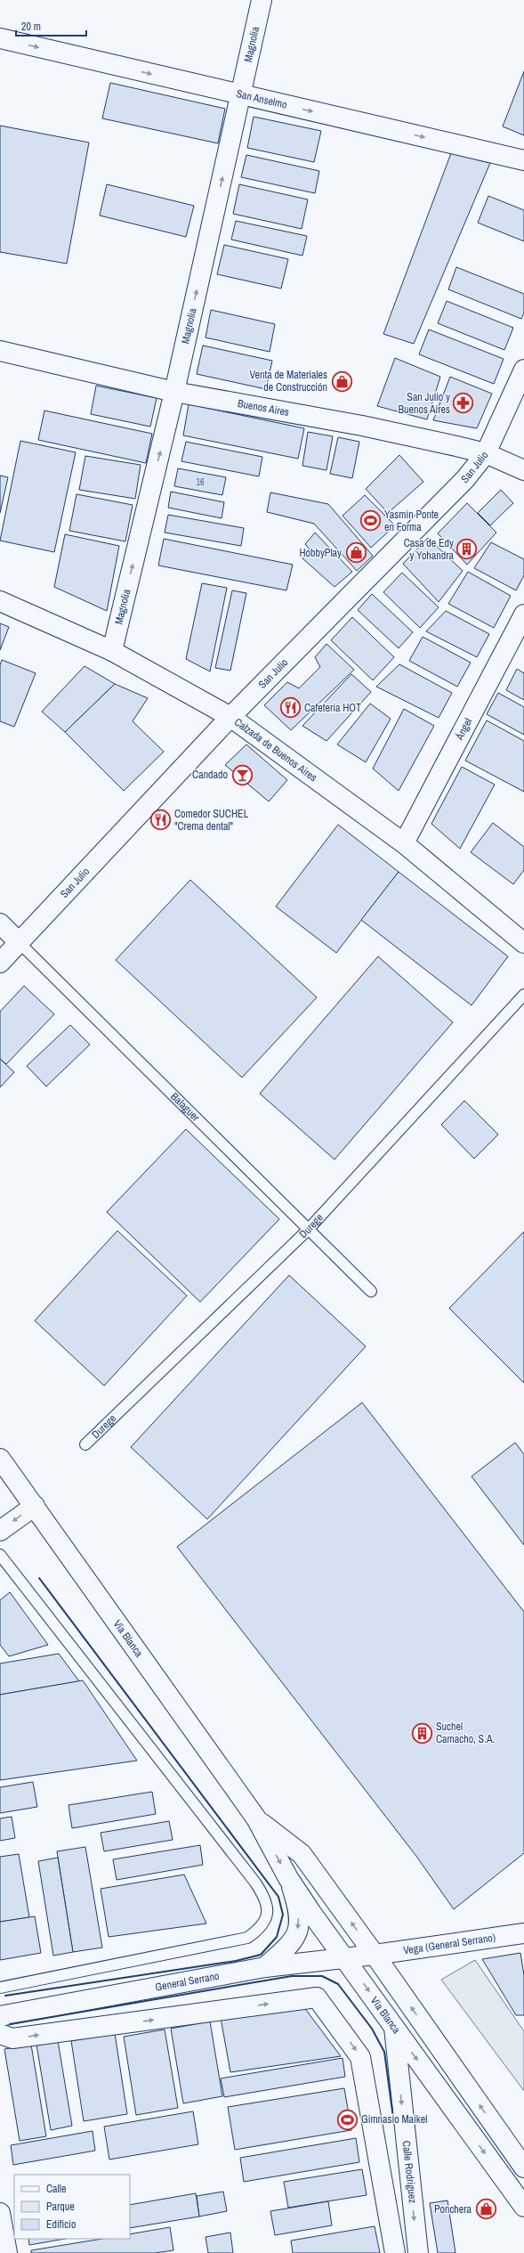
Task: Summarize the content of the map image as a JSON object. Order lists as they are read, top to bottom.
{
  "streets": {
    "street": [
      "Magnolia",
      "San Anselmo",
      "Buenos Aires",
      "San Julio",
      "Ángel",
      "Calzada de Buenos Aires",
      "Balaguer",
      "Vía Blanca",
      "Vega (General Serrano)",
      "General Serrano",
      "Calle Rodríguez"
    ],
    "lane": ["Durege"]
  },
  "crossings": [
    ["Magnolia", "San Anselmo"],
    ["Magnolia", "Buenos Aires"],
    ["Magnolia", "Calzada de Buenos Aires"],
    ["Buenos Aires", "San Julio"],
    ["San Julio", "Calzada de Buenos Aires"],
    ["San Julio", "Balaguer"],
    ["Ángel", "Calzada de Buenos Aires"],
    ["Balaguer", "Durege"],
    ["Vía Blanca", "Vega (General Serrano)"],
    ["Vía Blanca", "General Serrano"],
    ["Vía Blanca", "Calle Rodríguez"],
    ["Vega (General Serrano)", "General Serrano"]
  ],
  "one_way": ["Magnolia", "San Anselmo", "Calle Rodríguez"],
  "places": {
    "shop": ["Venta de Materiales de Construcción", "HobbyPlay", "Ponchera"],
    "pharmacy": ["San Julio y Buenos Aires"],
    "sports": ["Yasmin Ponte en Forma", "Gimnasio Maikel"],
    "building": ["Casa de Edy y Yohandra", "Suchel Camacho, S.A."],
    "restaurant": ["Cafetería HOT", "Comedor SUCHEL \"Crema dental\""],
    "bar": ["Candado"]
  },
  "house_numbers": ["16"],
  "legend": ["Calle", "Parque", "Edificio"],
  "scale_bar": "20 m"
}
